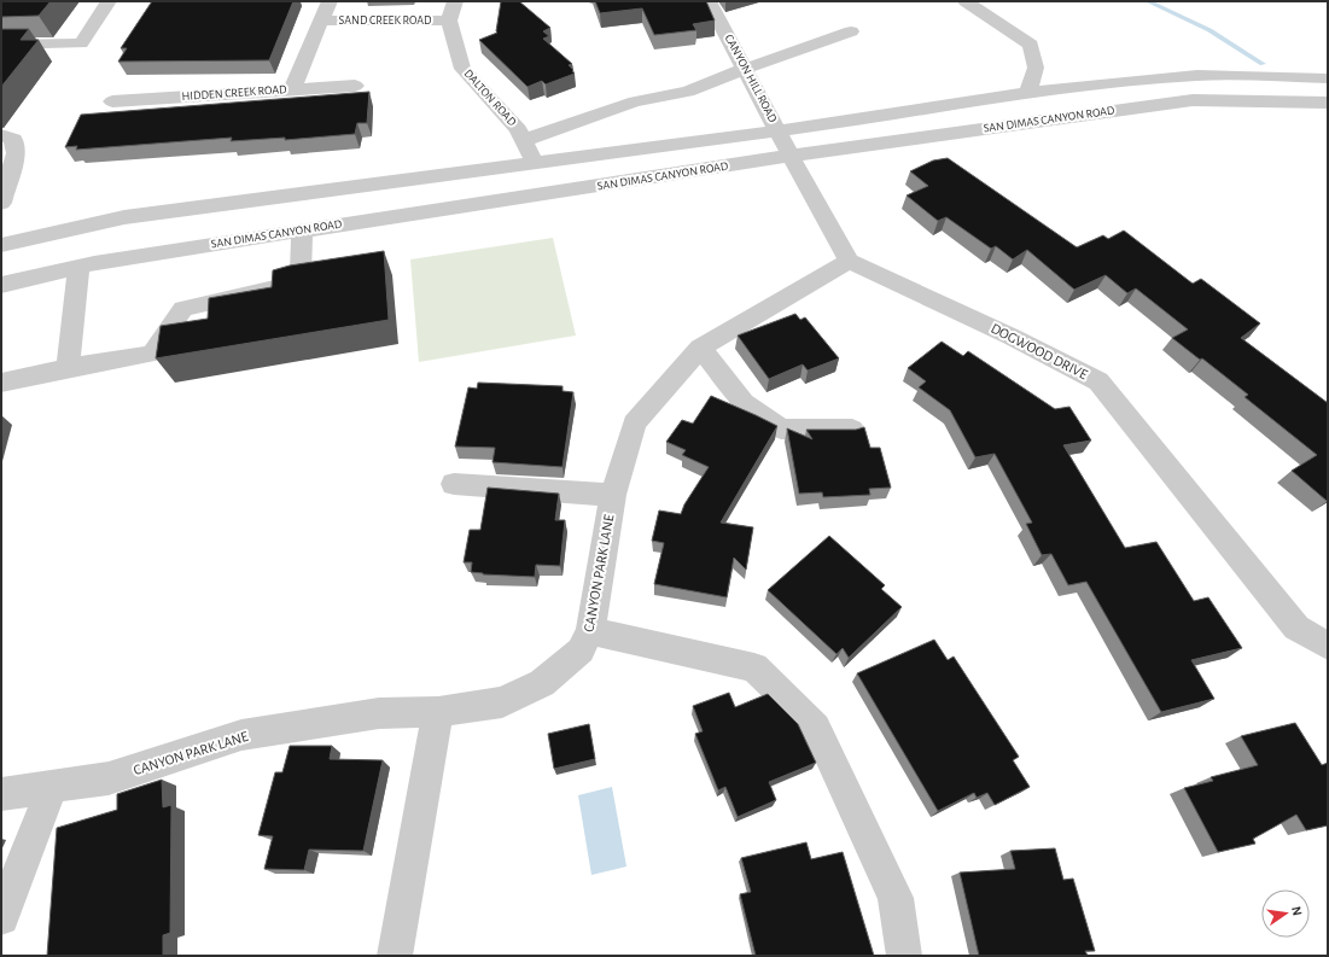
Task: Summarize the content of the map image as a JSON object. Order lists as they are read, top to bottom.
{
  "streets": {
    "street": [
      "SAND CREEK ROAD",
      "CANYON HILL ROAD",
      "HIDDEN CREEK ROAD",
      "DALTON ROAD",
      "SAN DIMAS CANYON ROAD",
      "DOGWOOD DRIVE",
      "CANYON PARK LANE"
    ]
  },
  "crossings": [
    ["SAND CREEK ROAD", "DALTON ROAD"],
    ["CANYON HILL ROAD", "SAN DIMAS CANYON ROAD"],
    ["DALTON ROAD", "SAN DIMAS CANYON ROAD"],
    ["DOGWOOD DRIVE", "CANYON PARK LANE"]
  ],
  "north": "right"
}
